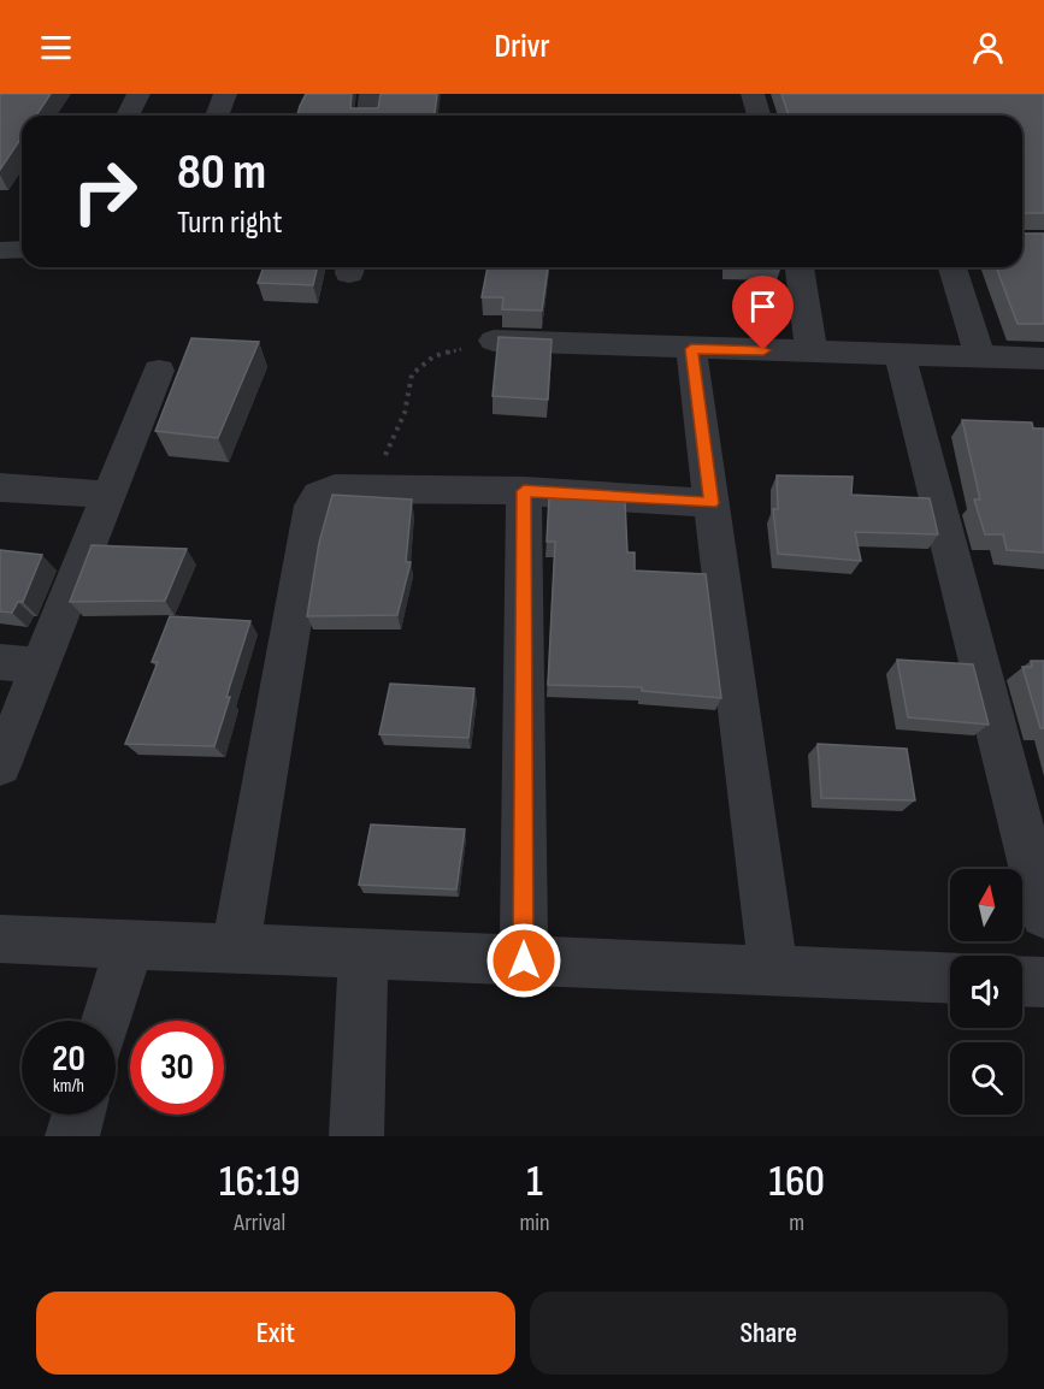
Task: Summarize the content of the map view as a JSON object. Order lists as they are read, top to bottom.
{
  "north": "top",
  "page": {
    "header": "Drivr",
    "turn": ["80 m", "Turn right"],
    "speed": "20 km/h",
    "limit": "30",
    "eta": [
      "16:19",
      "Arrival",
      "1",
      "min",
      "160",
      "m"
    ],
    "buttons": ["Exit", "Share"]
  }
}
